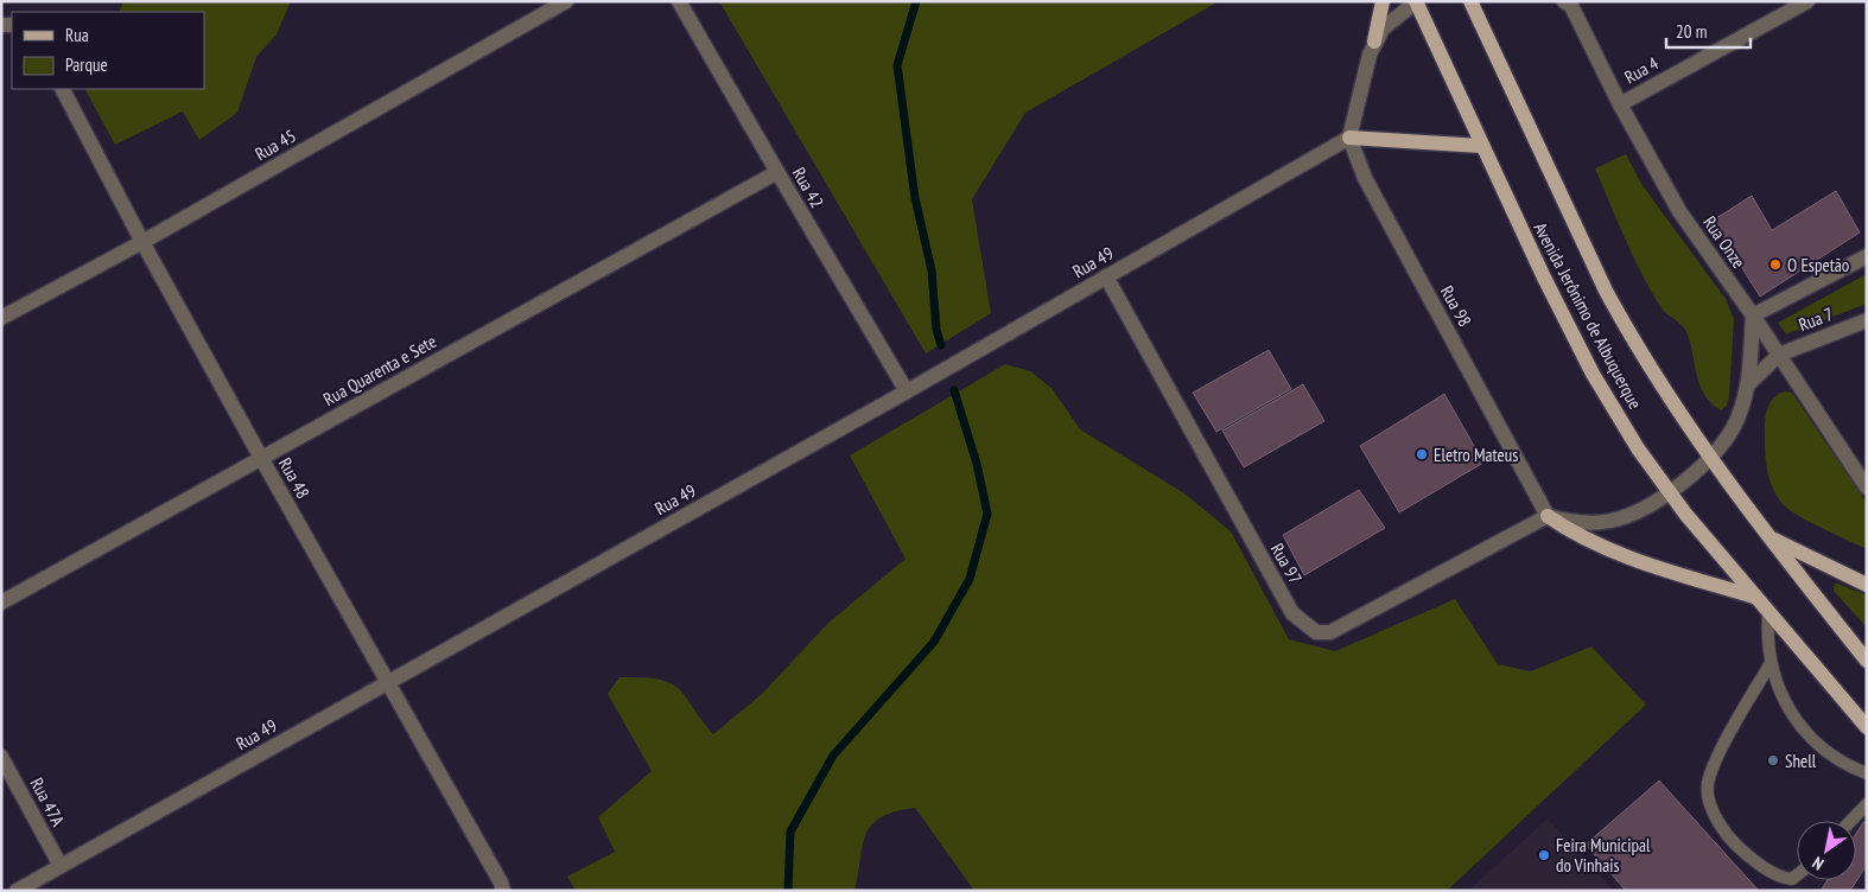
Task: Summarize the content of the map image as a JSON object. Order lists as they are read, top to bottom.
{
  "streets": {
    "main road": ["Avenida Jerônimo de Albuquerque"],
    "street": [
      "Rua 4",
      "Rua 45",
      "Rua 42",
      "Rua Onze",
      "Rua 49",
      "Rua 98",
      "Rua 7",
      "Rua Quarenta e Sete",
      "Rua 48",
      "Rua 97",
      "Rua 47A"
    ]
  },
  "crossings": [
    ["Rua 4", "Rua Onze"],
    ["Rua 45", "Rua 48"],
    ["Rua 42", "Rua 49"],
    ["Rua 42", "Rua Quarenta e Sete"],
    ["Rua Onze", "Rua 7"],
    ["Rua 49", "Rua 98"],
    ["Rua 49", "Rua 48"],
    ["Rua 49", "Rua 97"],
    ["Rua 49", "Rua 47A"],
    ["Rua 98", "Rua 97"],
    ["Rua Quarenta e Sete", "Rua 48"]
  ],
  "places": [
    "O Espetão",
    "Eletro Mateus",
    "Shell",
    "Feira Municipal do Vinhais"
  ],
  "legend": ["Rua", "Parque"],
  "scale_bar": "20 m",
  "north": "bottom left"
}
